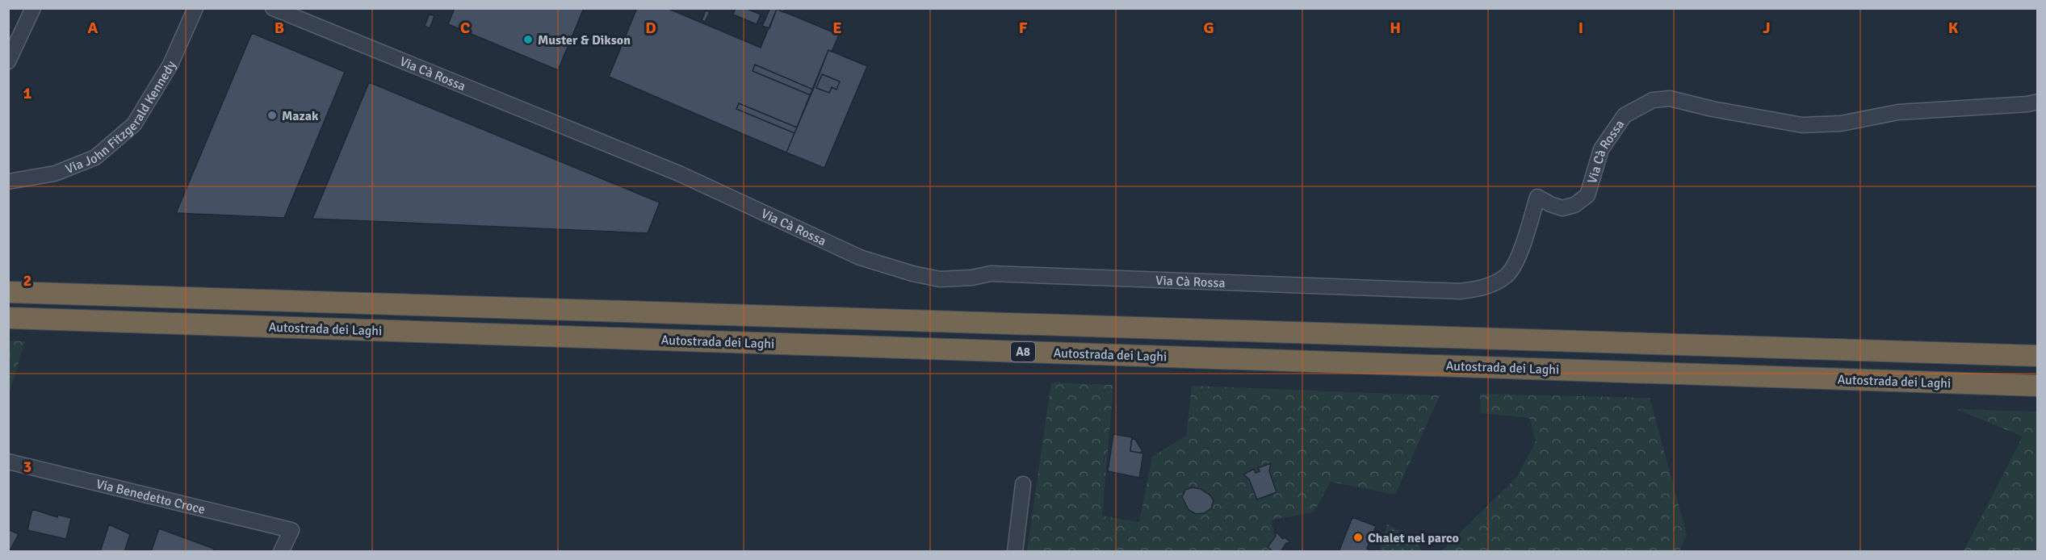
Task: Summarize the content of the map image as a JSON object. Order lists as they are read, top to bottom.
{
  "streets": {
    "highway": ["Autostrada dei Laghi", "A8"],
    "street": ["Via Cà Rossa", "Via John Fitzgerald Kennedy", "Via Benedetto Croce"]
  },
  "places": ["Muster & Dikson", "Mazak", "Chalet nel parco"],
  "grid": {
    "columns": [
      "A",
      "B",
      "C",
      "D",
      "E",
      "F",
      "G",
      "H",
      "I",
      "J",
      "K"
    ],
    "rows": ["1", "2", "3"]
  }
}
